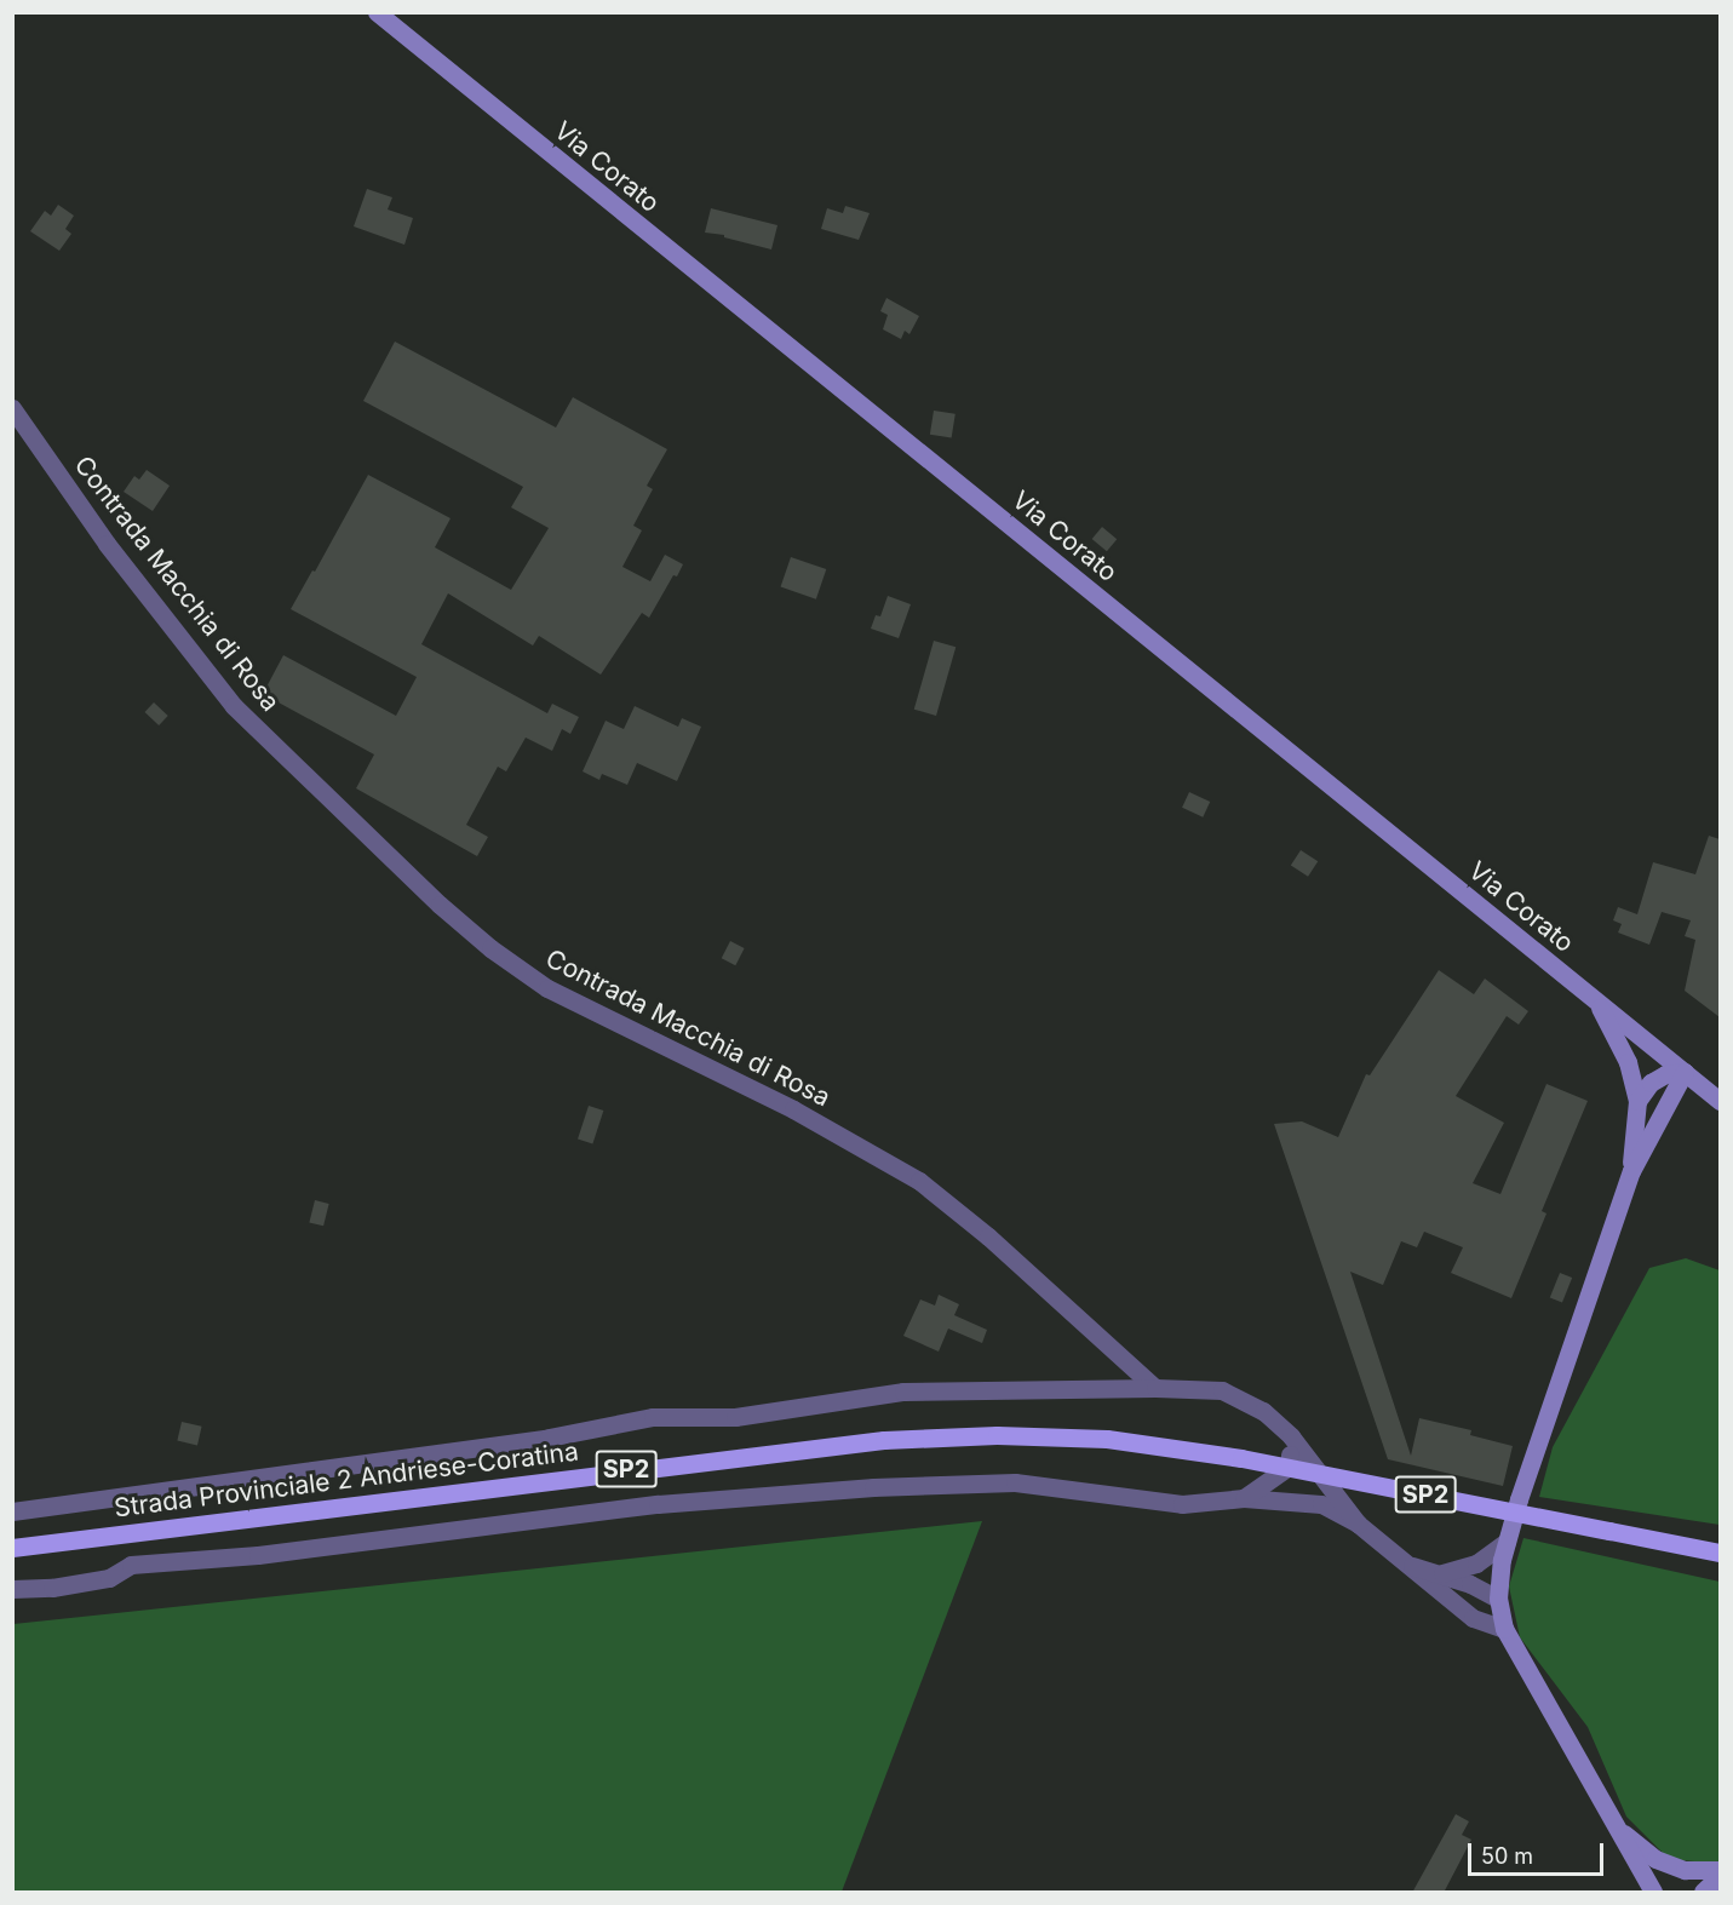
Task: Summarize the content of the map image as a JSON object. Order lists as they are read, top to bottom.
{
  "streets": {
    "main road": ["Via Corato", "SP2", "Strada Provinciale 2 Andriese-Coratina"],
    "street": ["Contrada Macchia di Rosa"]
  },
  "scale_bar": "50 m"
}
